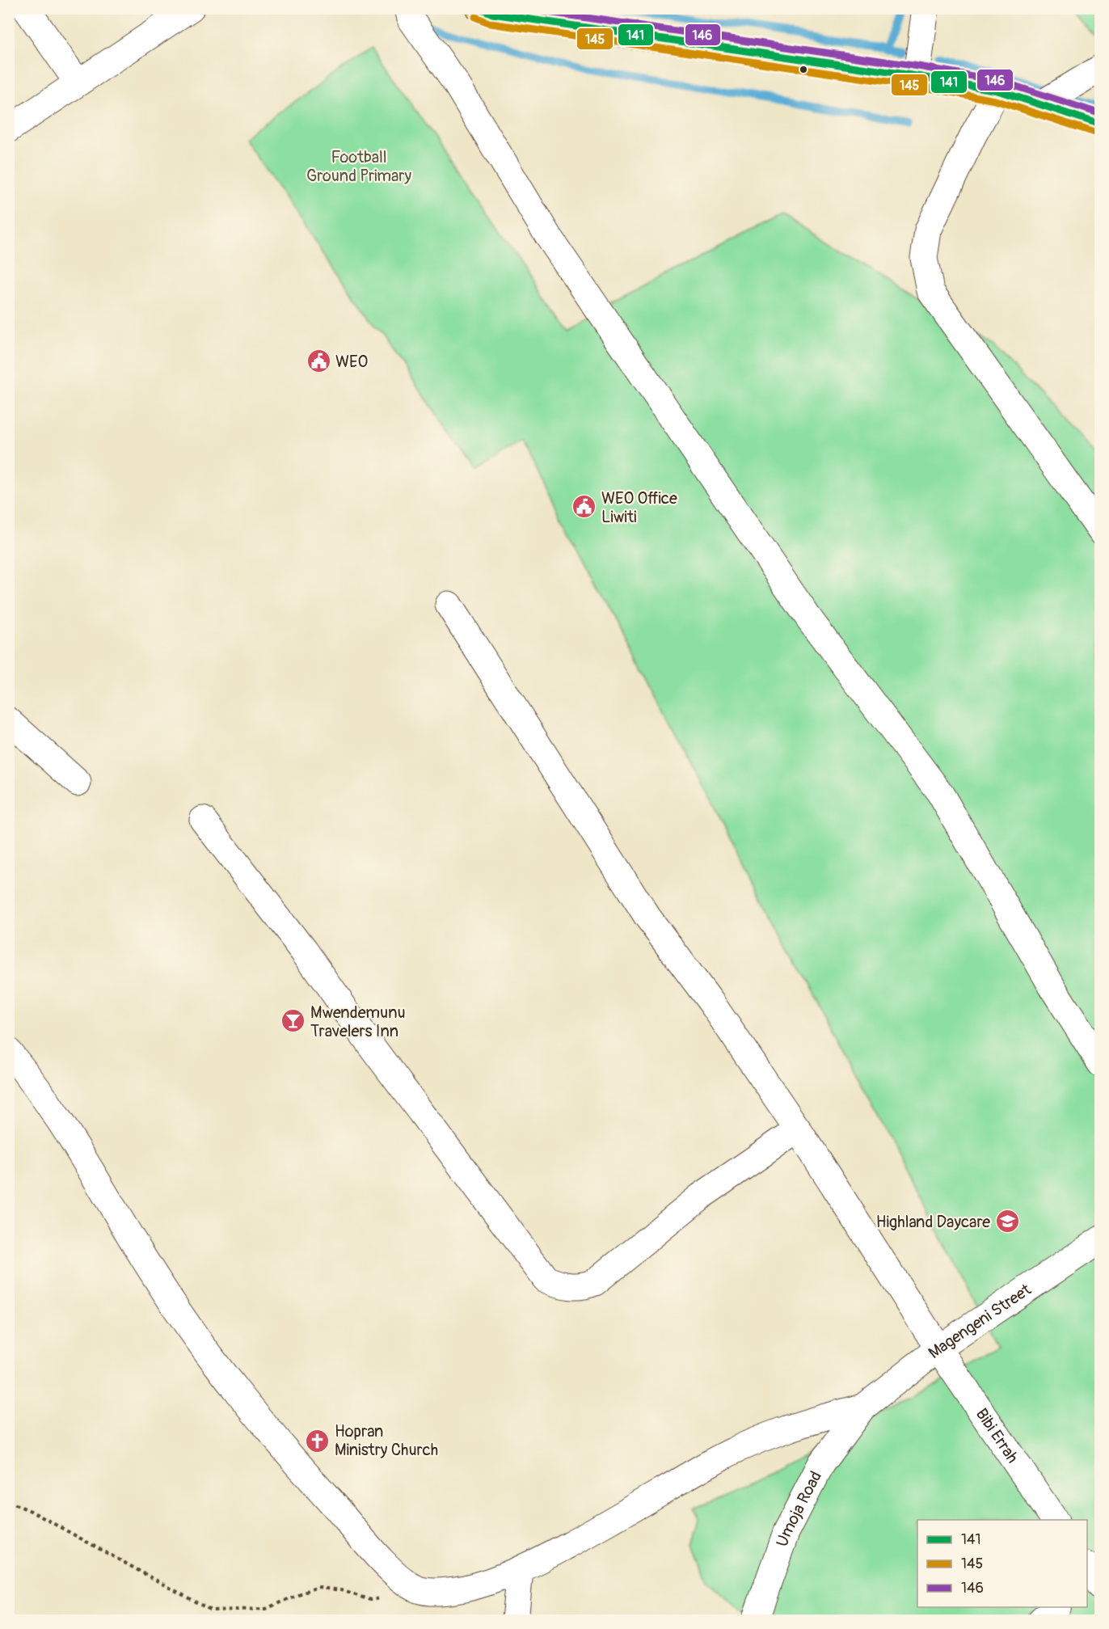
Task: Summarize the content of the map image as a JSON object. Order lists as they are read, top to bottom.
{
  "streets": {
    "street": ["Magengeni Street", "Bibi Errah", "Umoja Road"]
  },
  "crossings": [
    ["Magengeni Street", "Bibi Errah"],
    ["Magengeni Street", "Umoja Road"]
  ],
  "parks": ["Football Ground Primary"],
  "places": {
    "public building": ["WEO", "WEO Office Liwiti"],
    "bar": ["Mwendemunu Travelers Inn"],
    "school or university": ["Highland Daycare"],
    "church": ["Hopran Ministry Church"]
  },
  "lines": ["transit line 141", "transit line 146", "transit line 145"],
  "legend": ["141", "145", "146"]
}
